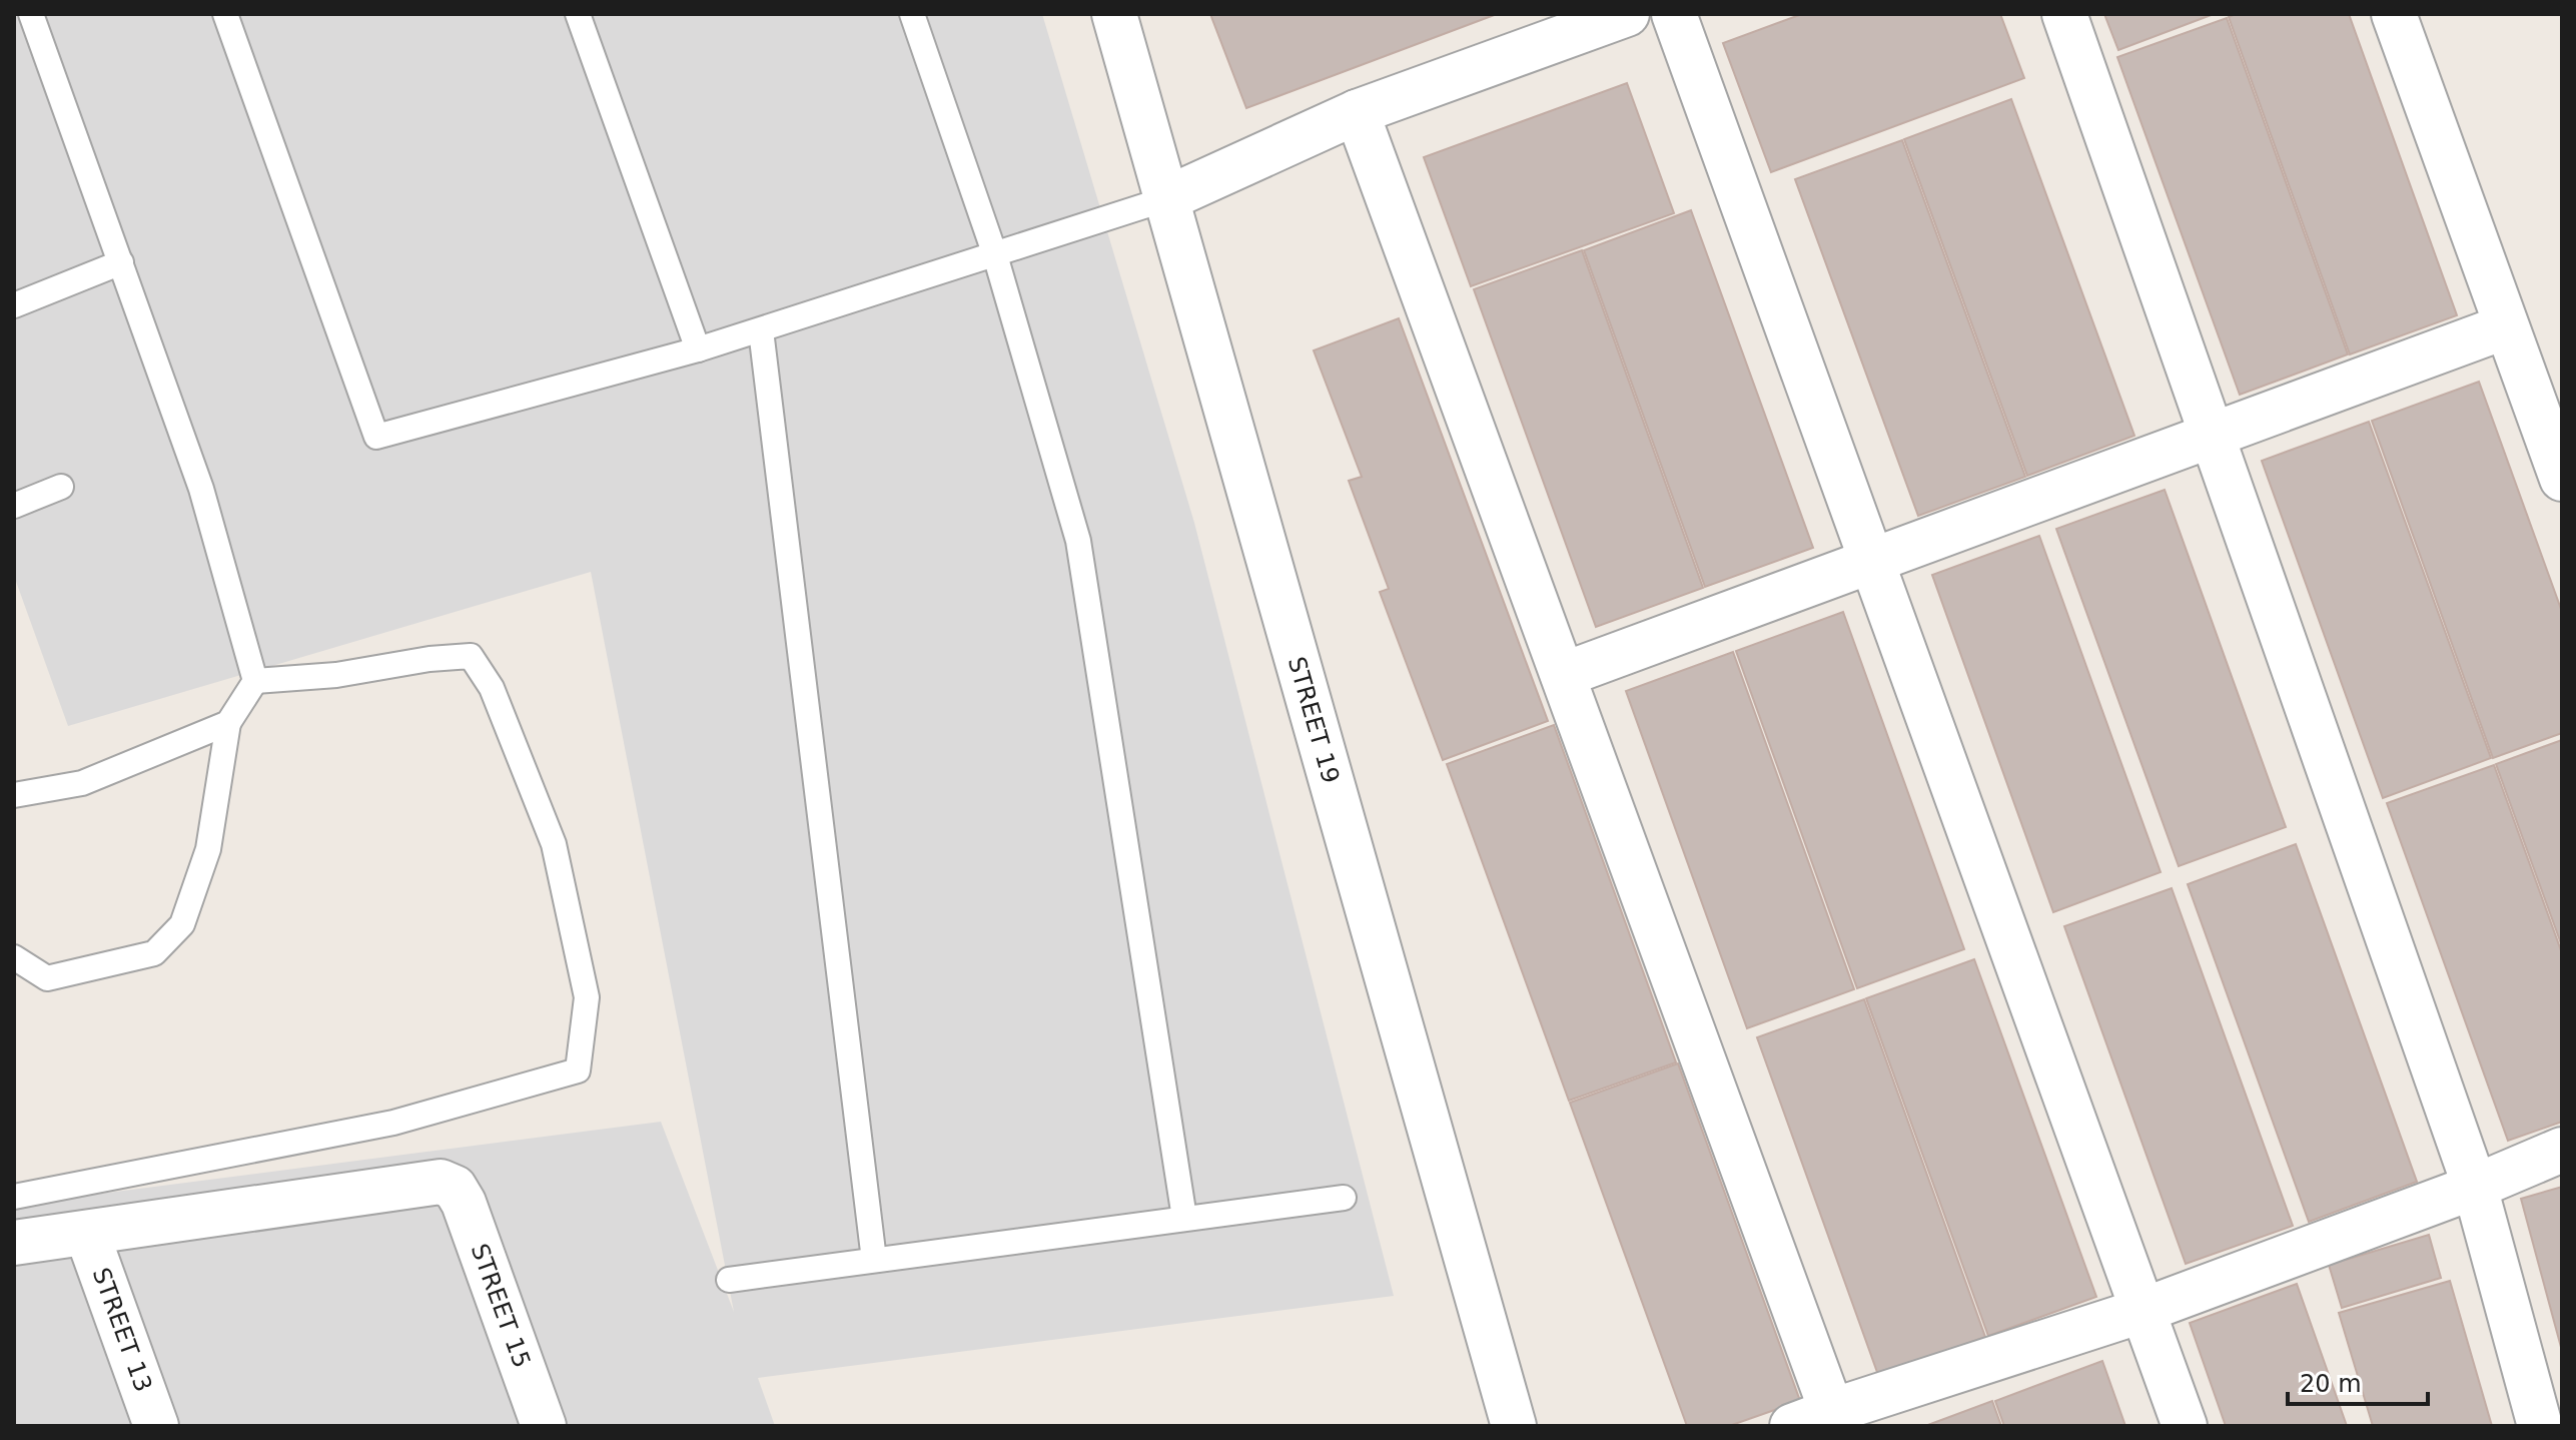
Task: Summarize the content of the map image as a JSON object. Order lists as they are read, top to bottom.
{
  "streets": {
    "street": ["STREET 19", "STREET 15", "STREET 13"]
  },
  "crossings": [
    ["STREET 15", "STREET 13"]
  ],
  "scale_bar": "20 m"
}
